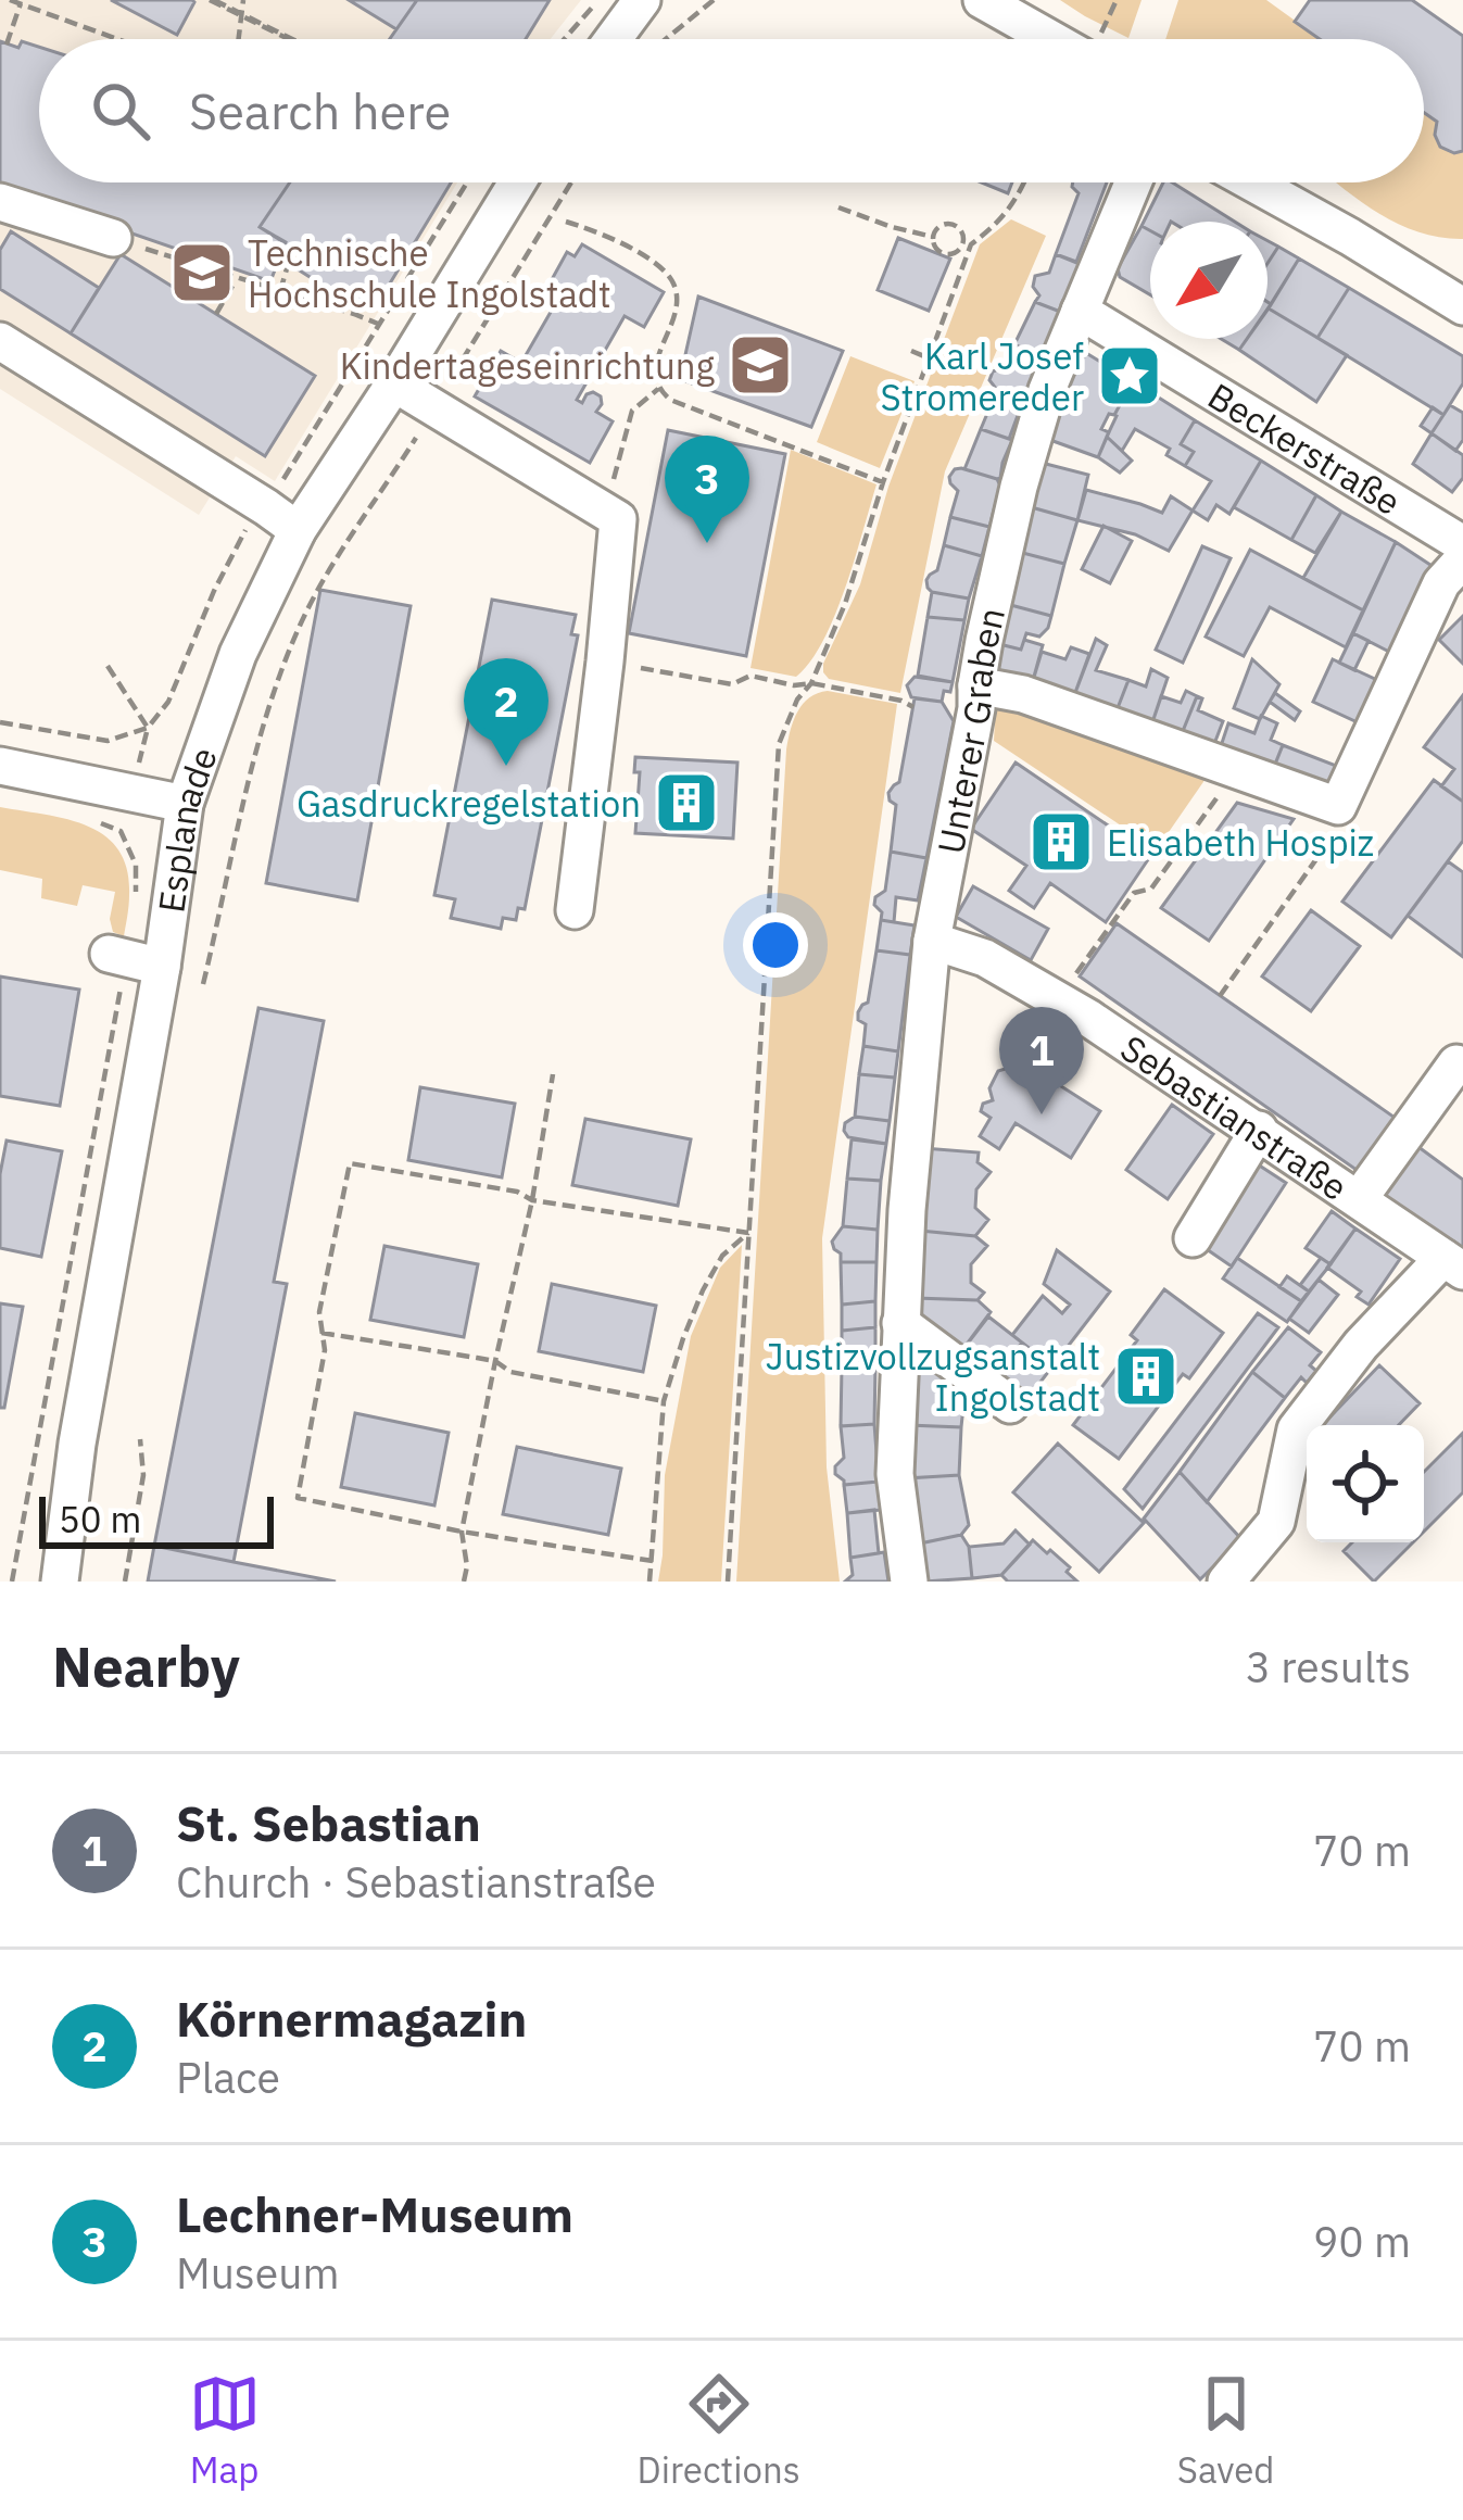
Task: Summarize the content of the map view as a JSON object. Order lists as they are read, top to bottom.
{
  "streets": {
    "street": [
      "Beckerstraße",
      "Unterer Graben",
      "Esplanade",
      "Sebastianstraße"
    ]
  },
  "crossings": [
    ["Beckerstraße", "Unterer Graben"],
    ["Unterer Graben", "Sebastianstraße"]
  ],
  "places": {
    "school or university": ["Technische Hochschule Ingolstadt", "Kindertageseinrichtung"],
    "place": ["Karl Josef Stromereder"],
    "building": ["Gasdruckregelstation", "Elisabeth Hospiz", "Justizvollzugsanstalt Ingolstadt"]
  },
  "scale_bar": "50 m",
  "north": "bottom left",
  "page": {
    "search": "Search here",
    "pins": ["3", "2", "1"],
    "scale": "50 m",
    "heading": ["Nearby", "3 results"],
    "list": [
      {
        "mark": "1",
        "name": "St. Sebastian",
        "note": "Church · Sebastianstraße",
        "value": "70 m"
      },
      {
        "mark": "2",
        "name": "Körnermagazin",
        "note": "Place",
        "value": "70 m"
      },
      {
        "mark": "3",
        "name": "Lechner-Museum",
        "note": "Museum",
        "value": "90 m"
      }
    ],
    "nav": ["Map", "Directions", "Saved"]
  }
}
